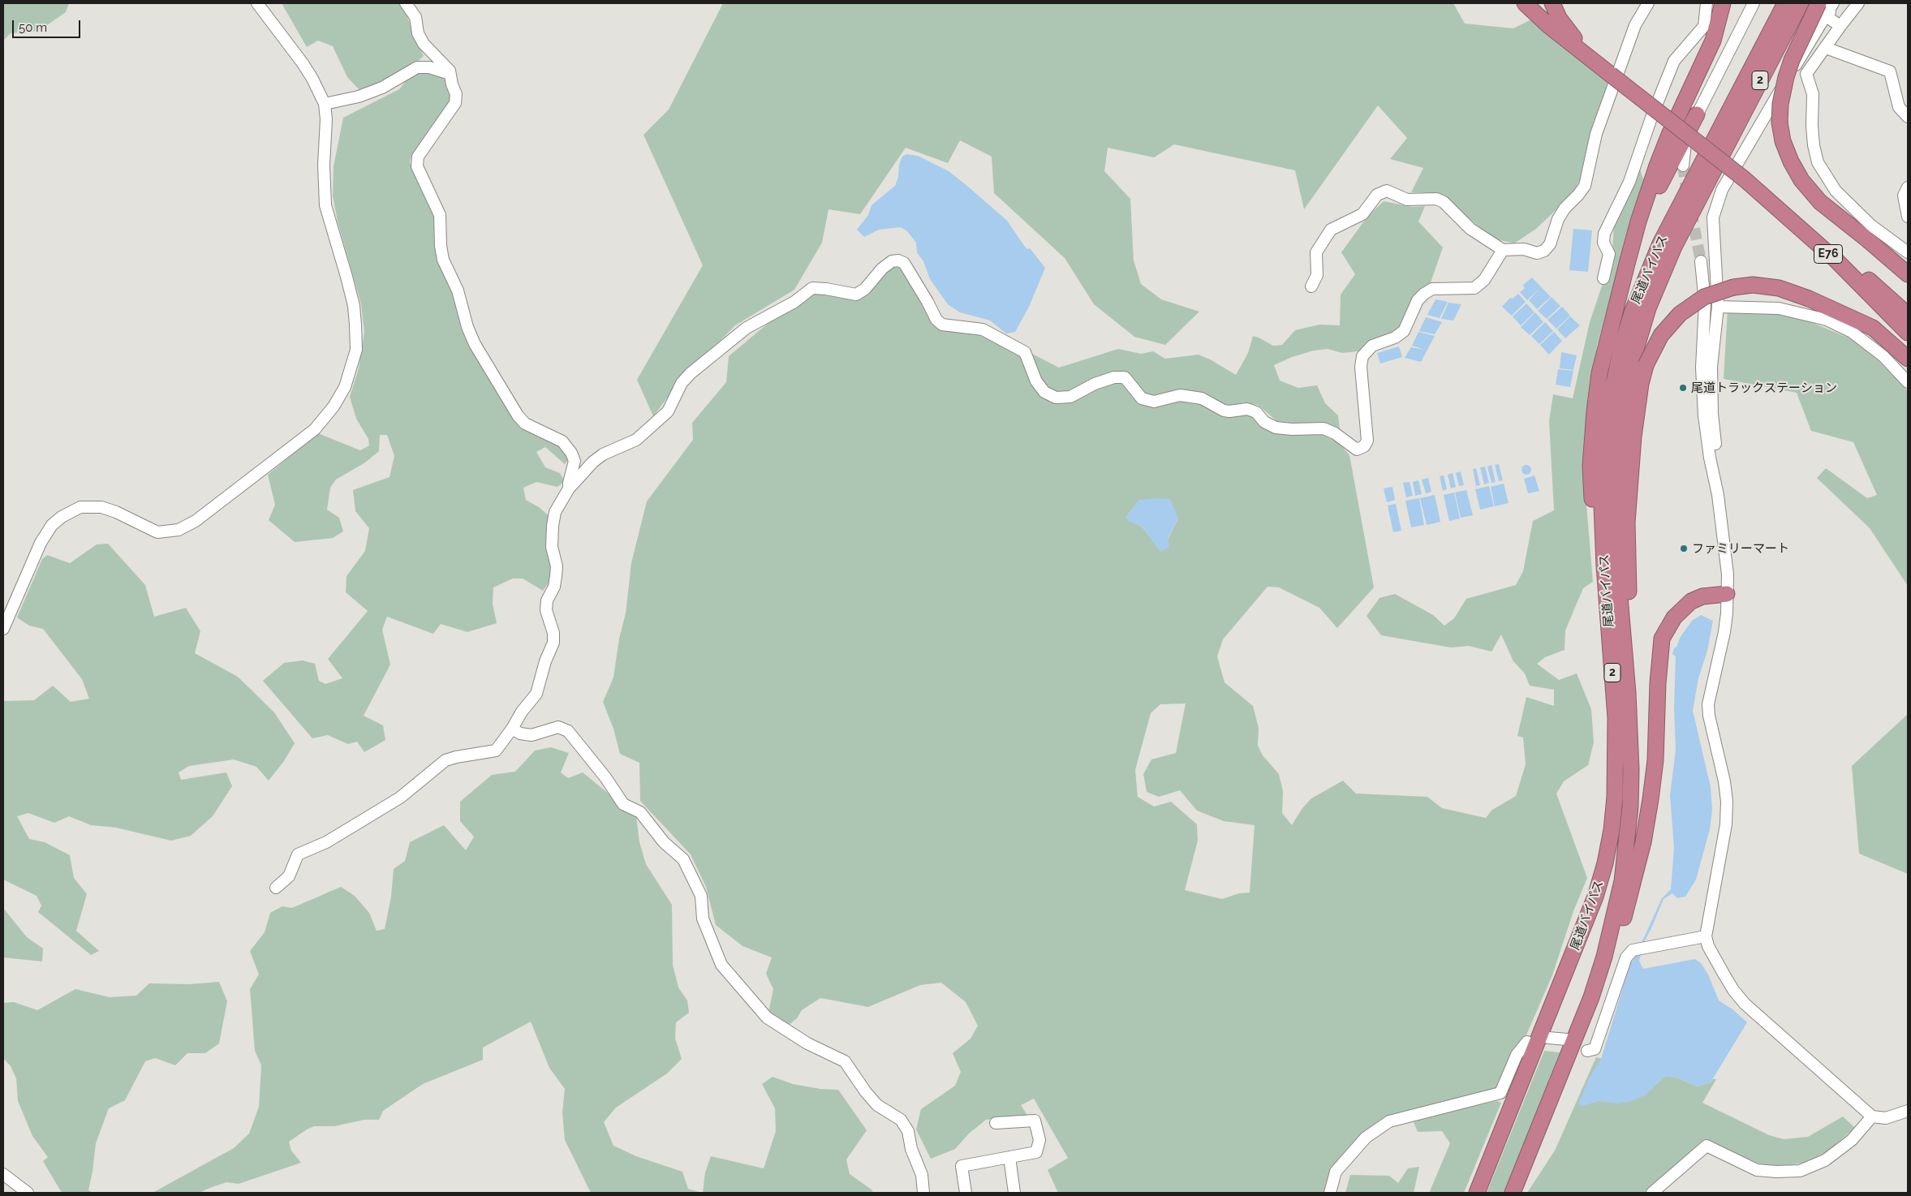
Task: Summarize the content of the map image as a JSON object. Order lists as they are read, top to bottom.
{
  "streets": {
    "highway": ["2", "E76", "尾道バイパス"]
  },
  "places": ["尾道トラックステーション", "ファミリーマート"],
  "scale_bar": "50 m"
}
